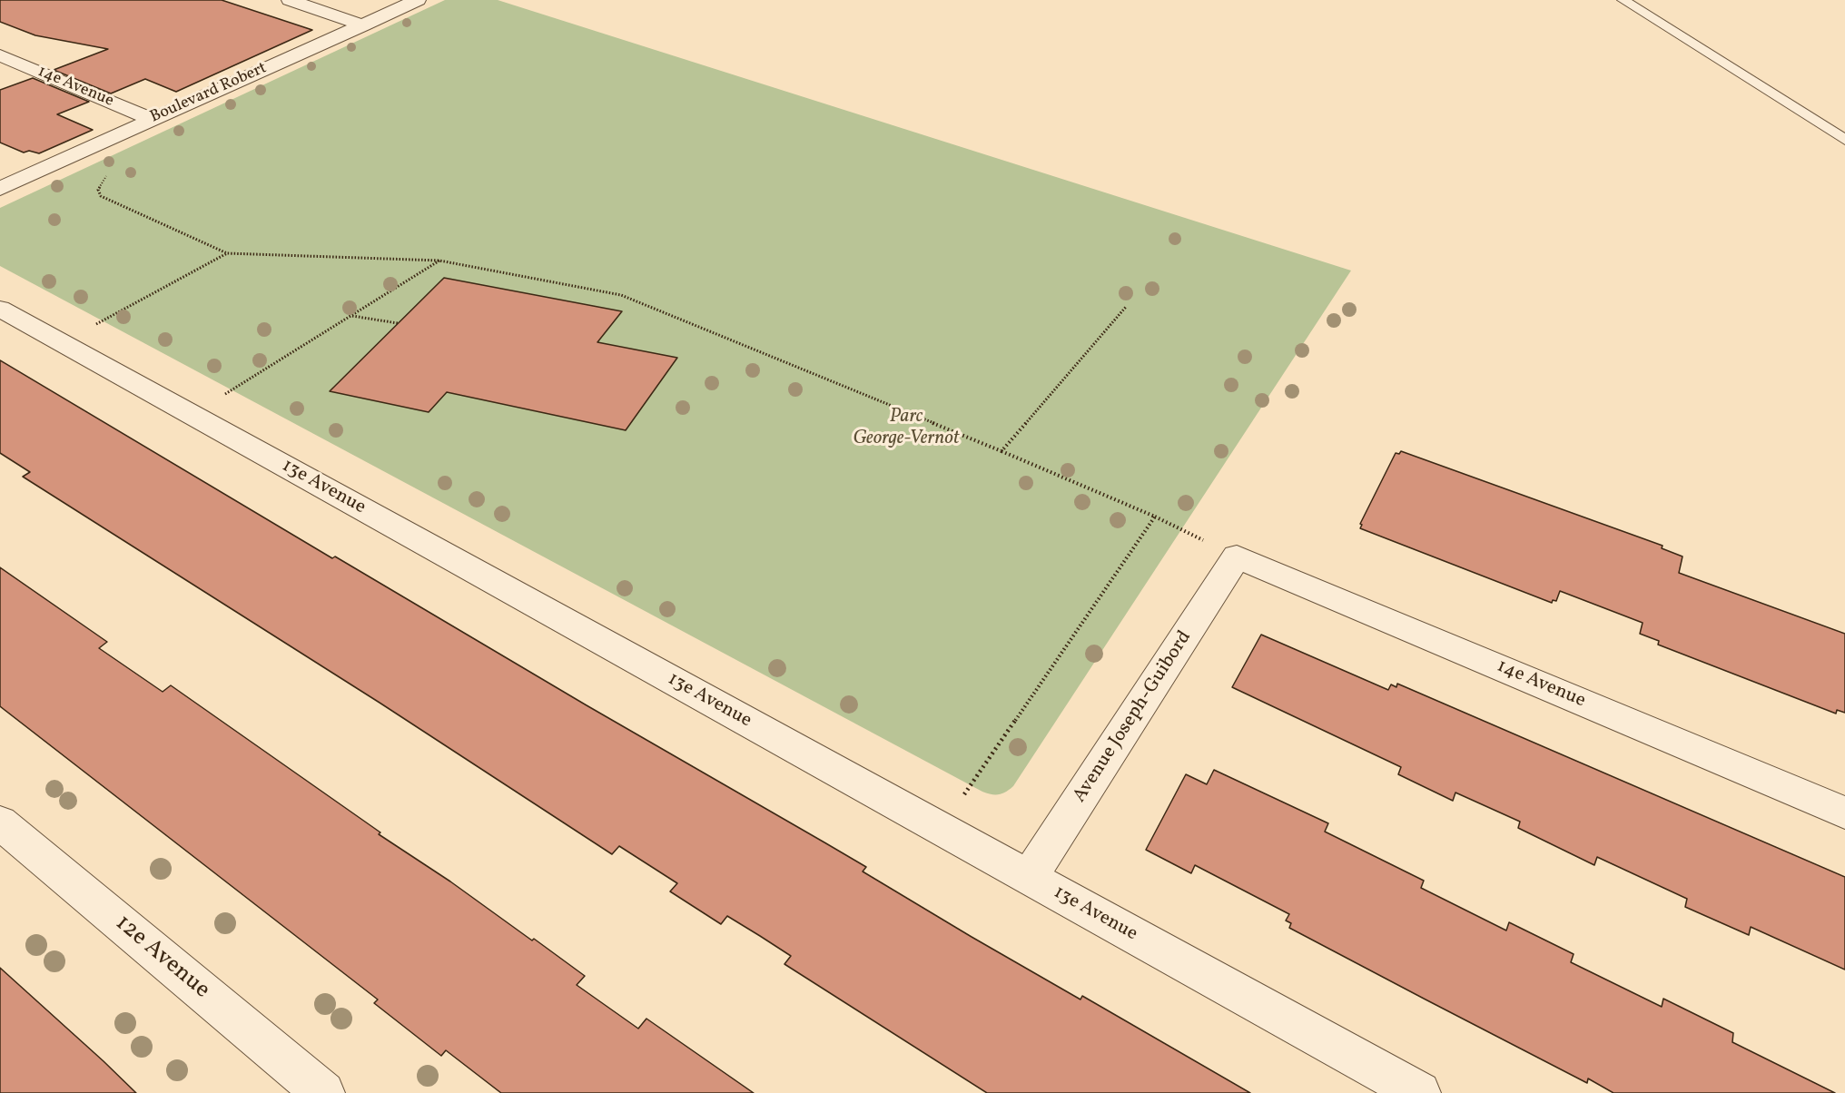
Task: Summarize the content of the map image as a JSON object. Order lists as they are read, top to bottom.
{
  "streets": {
    "street": [
      "14e Avenue",
      "Boulevard Robert",
      "13e Avenue",
      "Avenue Joseph-Guibord",
      "12e Avenue"
    ]
  },
  "crossings": [
    ["14e Avenue", "Boulevard Robert"],
    ["14e Avenue", "Avenue Joseph-Guibord"],
    ["13e Avenue", "Avenue Joseph-Guibord"]
  ],
  "parks": ["Parc George-Vernot"]
}
